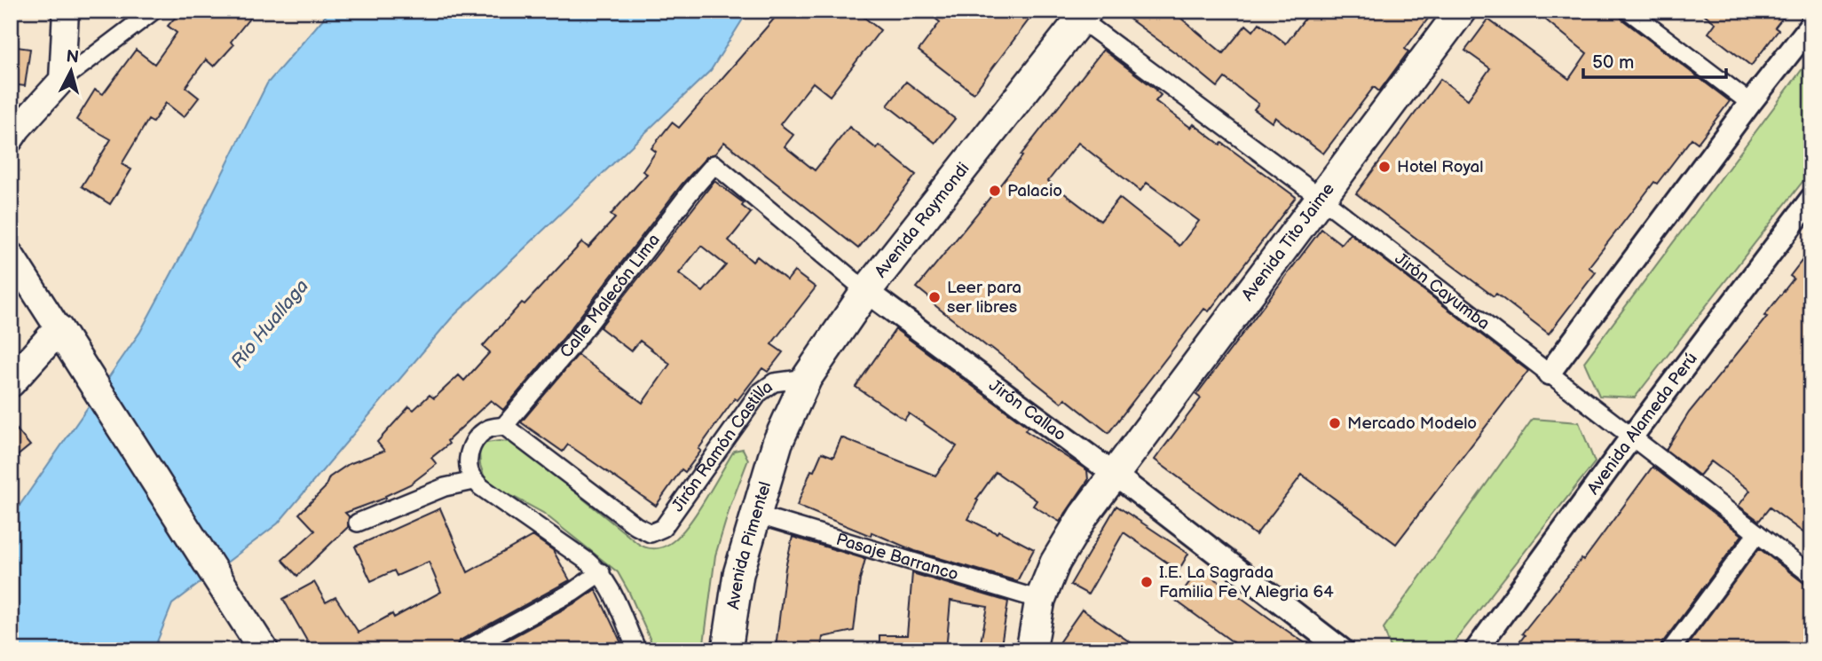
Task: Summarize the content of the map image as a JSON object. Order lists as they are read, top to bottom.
{
  "streets": {
    "highway": ["Avenida Raymondi", "Avenida Tito Jaime", "Avenida Pimentel"],
    "street": [
      "Jirón Cayumba",
      "Calle Malecón Lima",
      "Jirón Callao",
      "Avenida Alameda Perú",
      "Jirón Ramón Castilla",
      "Pasaje Barranco"
    ]
  },
  "crossings": [
    ["Avenida Raymondi", "Jirón Cayumba"],
    ["Avenida Raymondi", "Jirón Callao"],
    ["Avenida Raymondi", "Jirón Ramón Castilla"],
    ["Avenida Raymondi", "Avenida Pimentel"],
    ["Avenida Tito Jaime", "Jirón Cayumba"],
    ["Avenida Tito Jaime", "Jirón Callao"],
    ["Avenida Tito Jaime", "Pasaje Barranco"],
    ["Jirón Cayumba", "Avenida Alameda Perú"],
    ["Calle Malecón Lima", "Jirón Callao"],
    ["Calle Malecón Lima", "Jirón Ramón Castilla"],
    ["Avenida Pimentel", "Pasaje Barranco"]
  ],
  "water": ["Río Huallaga"],
  "places": [
    "Hotel Royal",
    "Palacio",
    "Leer para ser libres",
    "Mercado Modelo",
    "I.E. La Sagrada Familia Fe Y Alegria 64"
  ],
  "scale_bar": "50 m",
  "north": "top"
}
